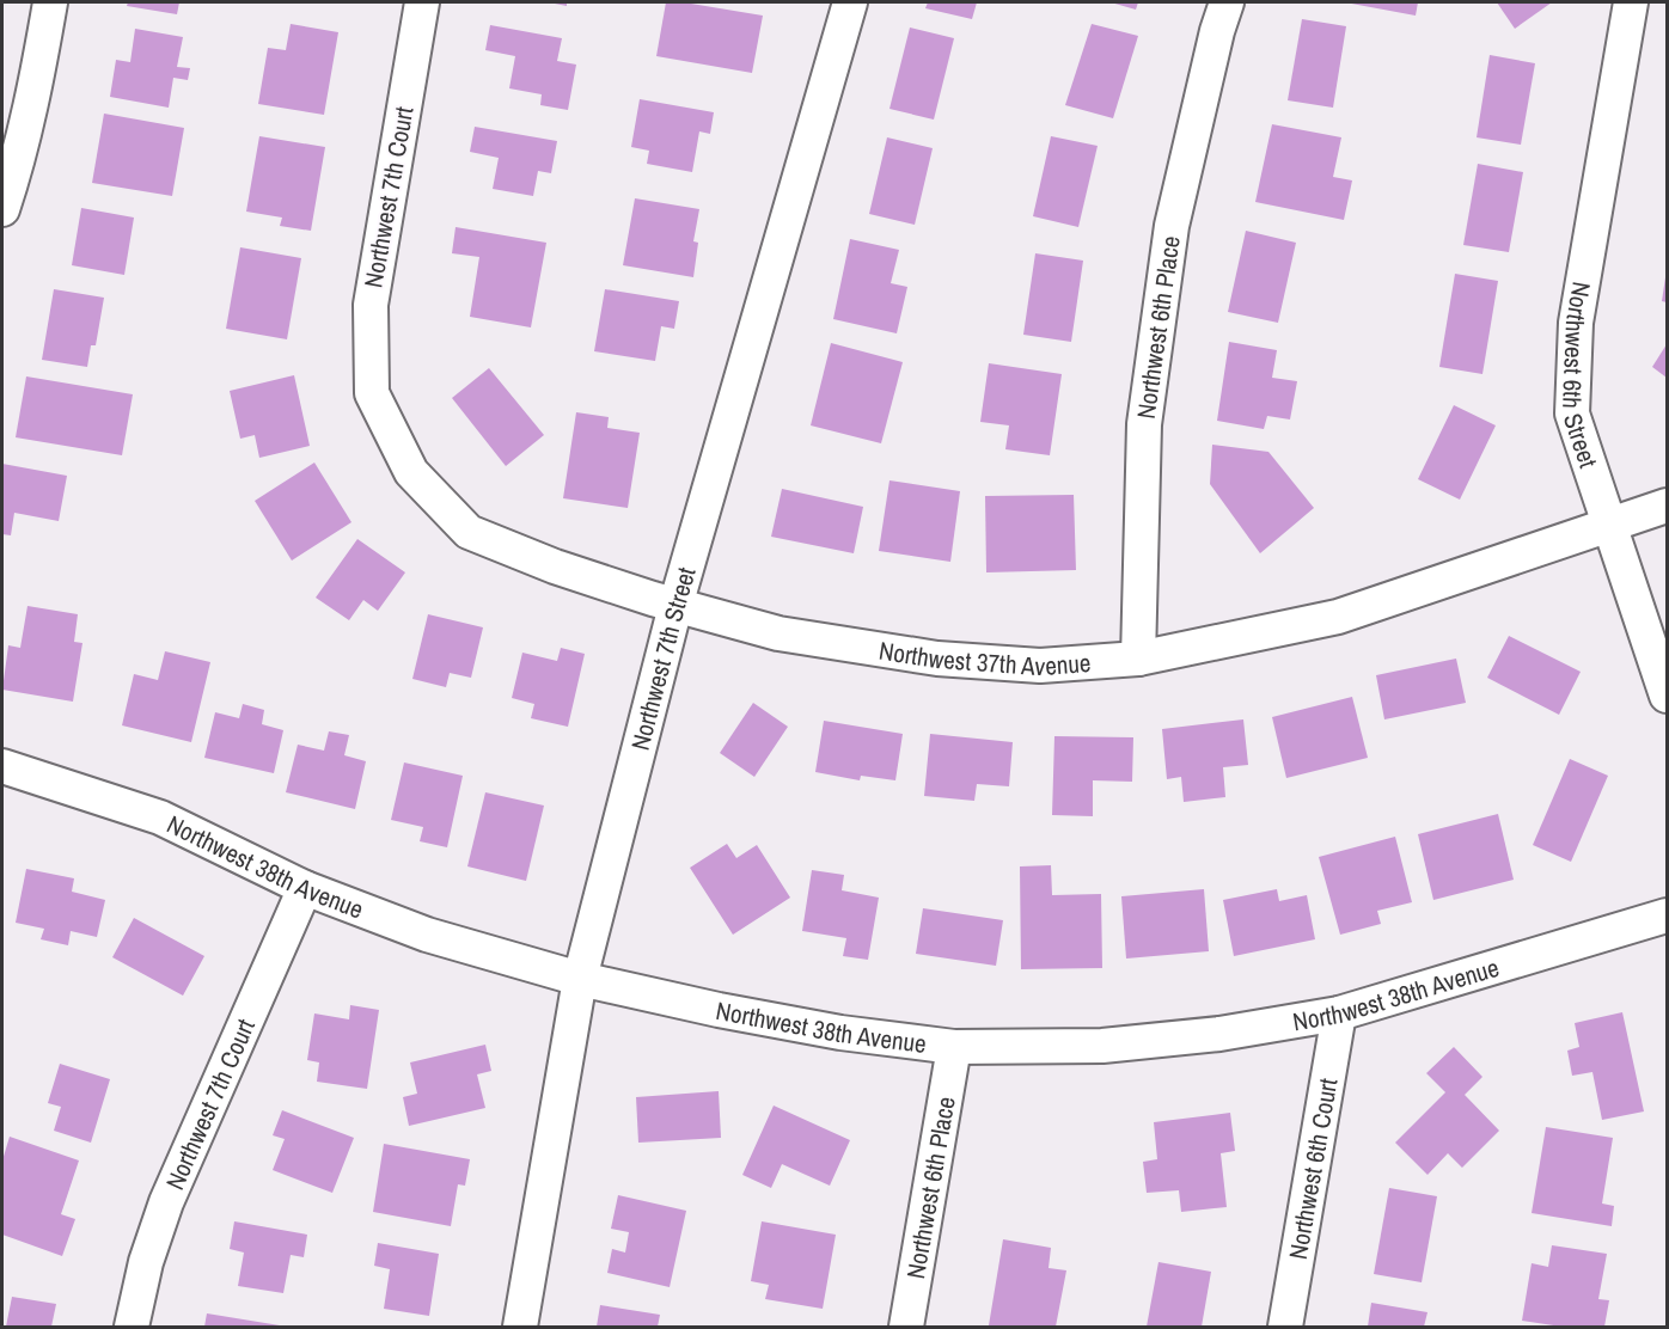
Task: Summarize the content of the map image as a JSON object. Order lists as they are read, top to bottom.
{
  "streets": {
    "street": [
      "Northwest 7th Court",
      "Northwest 6th Place",
      "Northwest 6th Street",
      "Northwest 37th Avenue",
      "Northwest 7th Street",
      "Northwest 38th Avenue",
      "Northwest 6th Court"
    ]
  },
  "crossings": [
    ["Northwest 7th Court", "Northwest 37th Avenue"],
    ["Northwest 7th Court", "Northwest 38th Avenue"],
    ["Northwest 6th Place", "Northwest 37th Avenue"],
    ["Northwest 6th Place", "Northwest 38th Avenue"],
    ["Northwest 6th Street", "Northwest 37th Avenue"],
    ["Northwest 37th Avenue", "Northwest 7th Street"],
    ["Northwest 7th Street", "Northwest 38th Avenue"],
    ["Northwest 38th Avenue", "Northwest 6th Court"]
  ]
}
